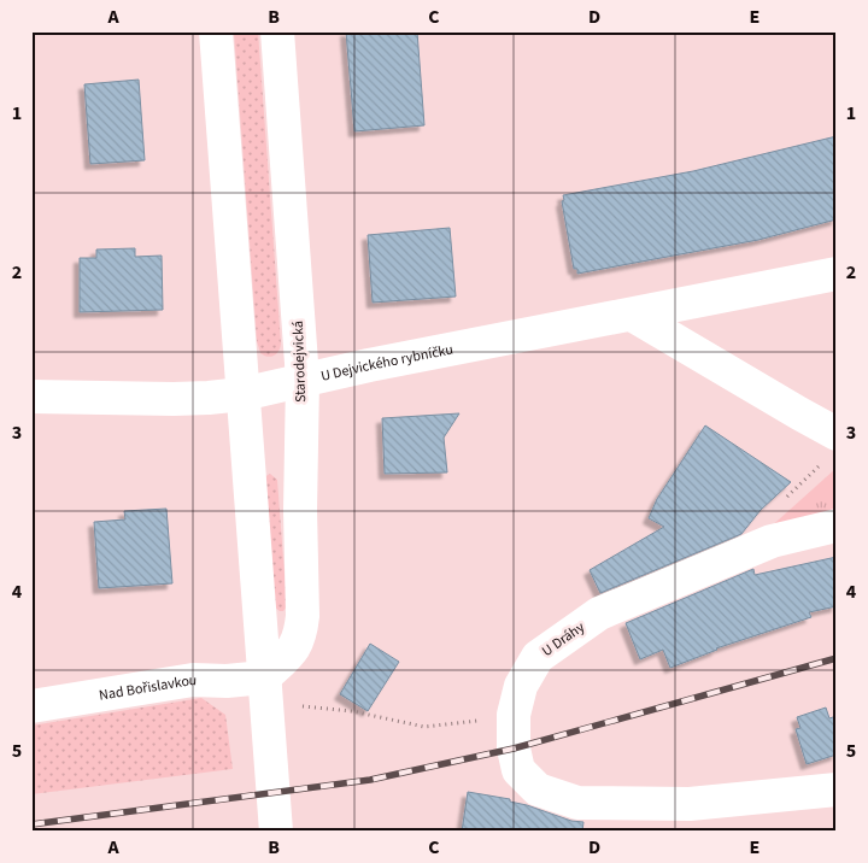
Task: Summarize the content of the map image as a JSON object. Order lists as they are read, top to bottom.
{
  "streets": {
    "street": [
      "Starodejvická",
      "U Dejvického rybníčku",
      "U Dráhy",
      "Nad Bořislavkou"
    ]
  },
  "crossings": [
    ["Starodejvická", "U Dejvického rybníčku"],
    ["Starodejvická", "Nad Bořislavkou"]
  ],
  "grid": {
    "columns": [
      "A",
      "B",
      "C",
      "D",
      "E"
    ],
    "rows": [
      "1",
      "2",
      "3",
      "4",
      "5"
    ]
  }
}
